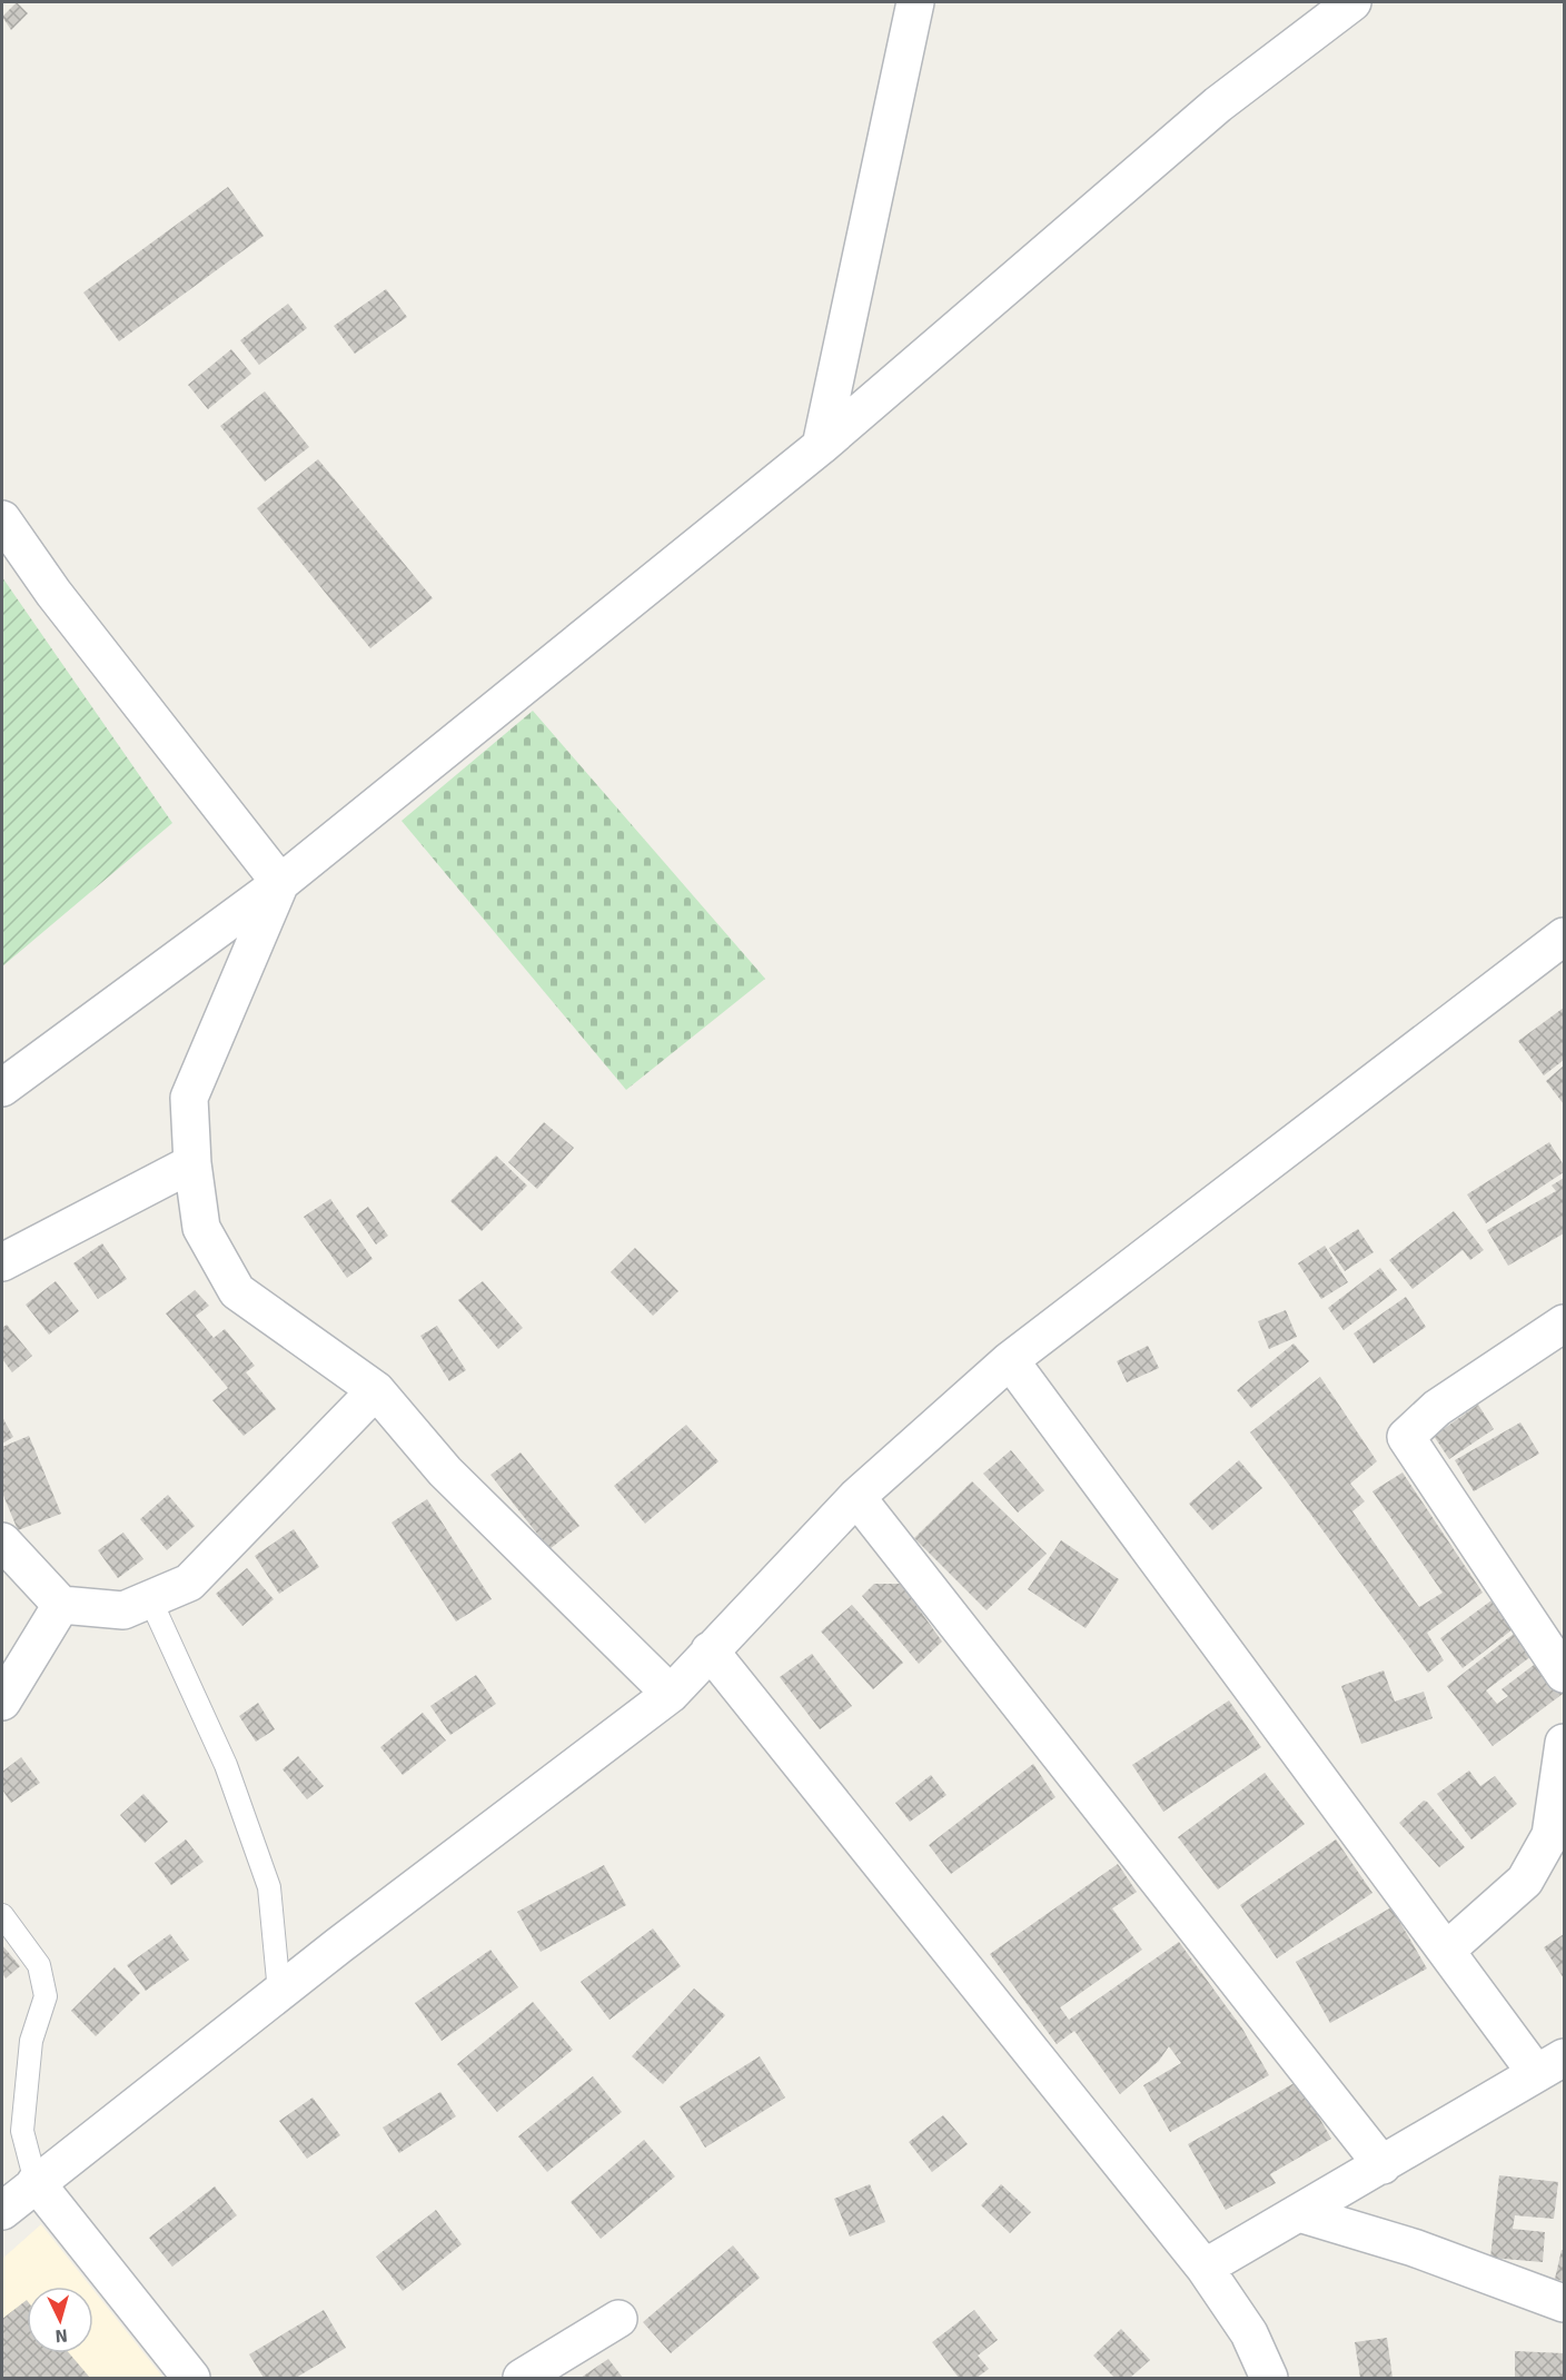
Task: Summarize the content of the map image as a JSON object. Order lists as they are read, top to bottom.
{
  "north": "bottom"
}
